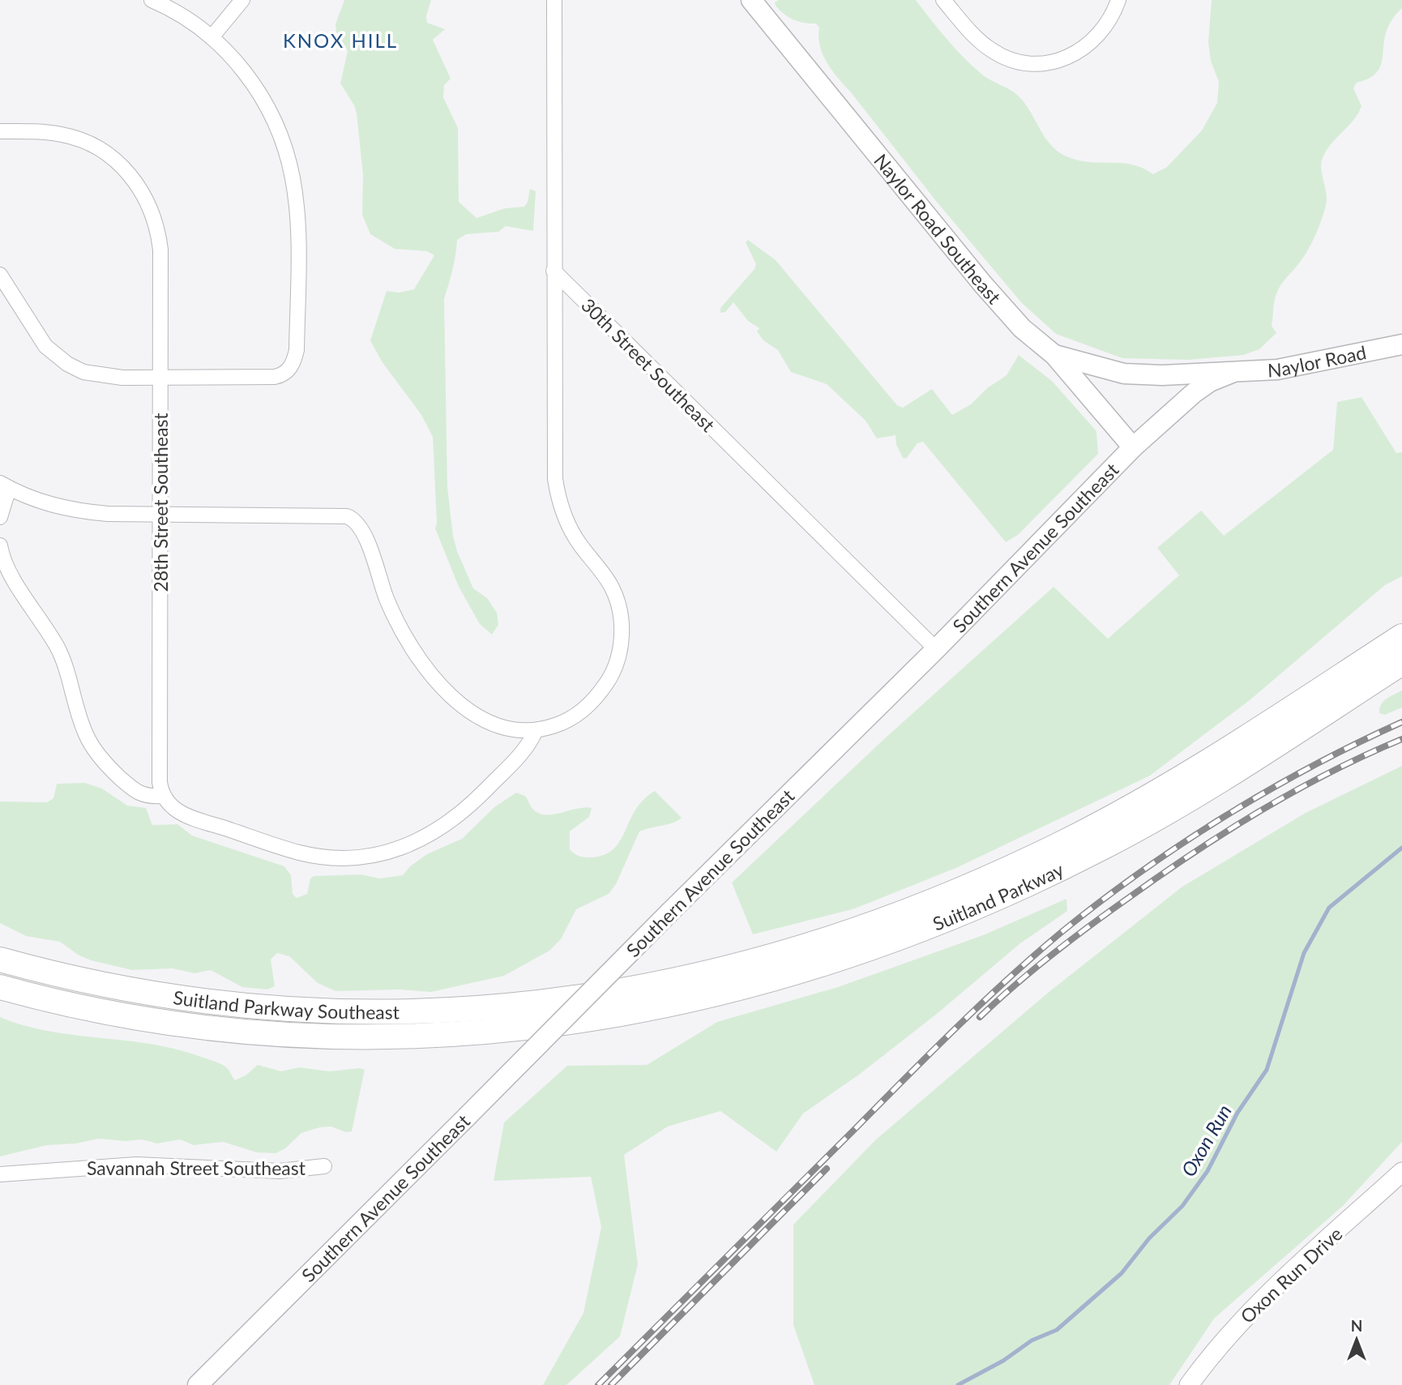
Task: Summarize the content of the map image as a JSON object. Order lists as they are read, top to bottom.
{
  "streets": {
    "highway": ["Suitland Parkway", "Suitland Parkway Southeast"],
    "main road": ["Naylor Road Southeast", "Naylor Road", "Southern Avenue Southeast"],
    "street": [
      "30th Street Southeast",
      "28th Street Southeast",
      "Savannah Street Southeast",
      "Oxon Run Drive"
    ]
  },
  "crossings": [
    ["Naylor Road Southeast", "Naylor Road"],
    ["Naylor Road Southeast", "Southern Avenue Southeast"],
    ["Naylor Road", "Southern Avenue Southeast"],
    ["30th Street Southeast", "Southern Avenue Southeast"],
    ["Suitland Parkway", "Suitland Parkway Southeast"]
  ],
  "districts": ["KNOX HILL"],
  "water": ["Oxon Run"],
  "north": "top"
}
